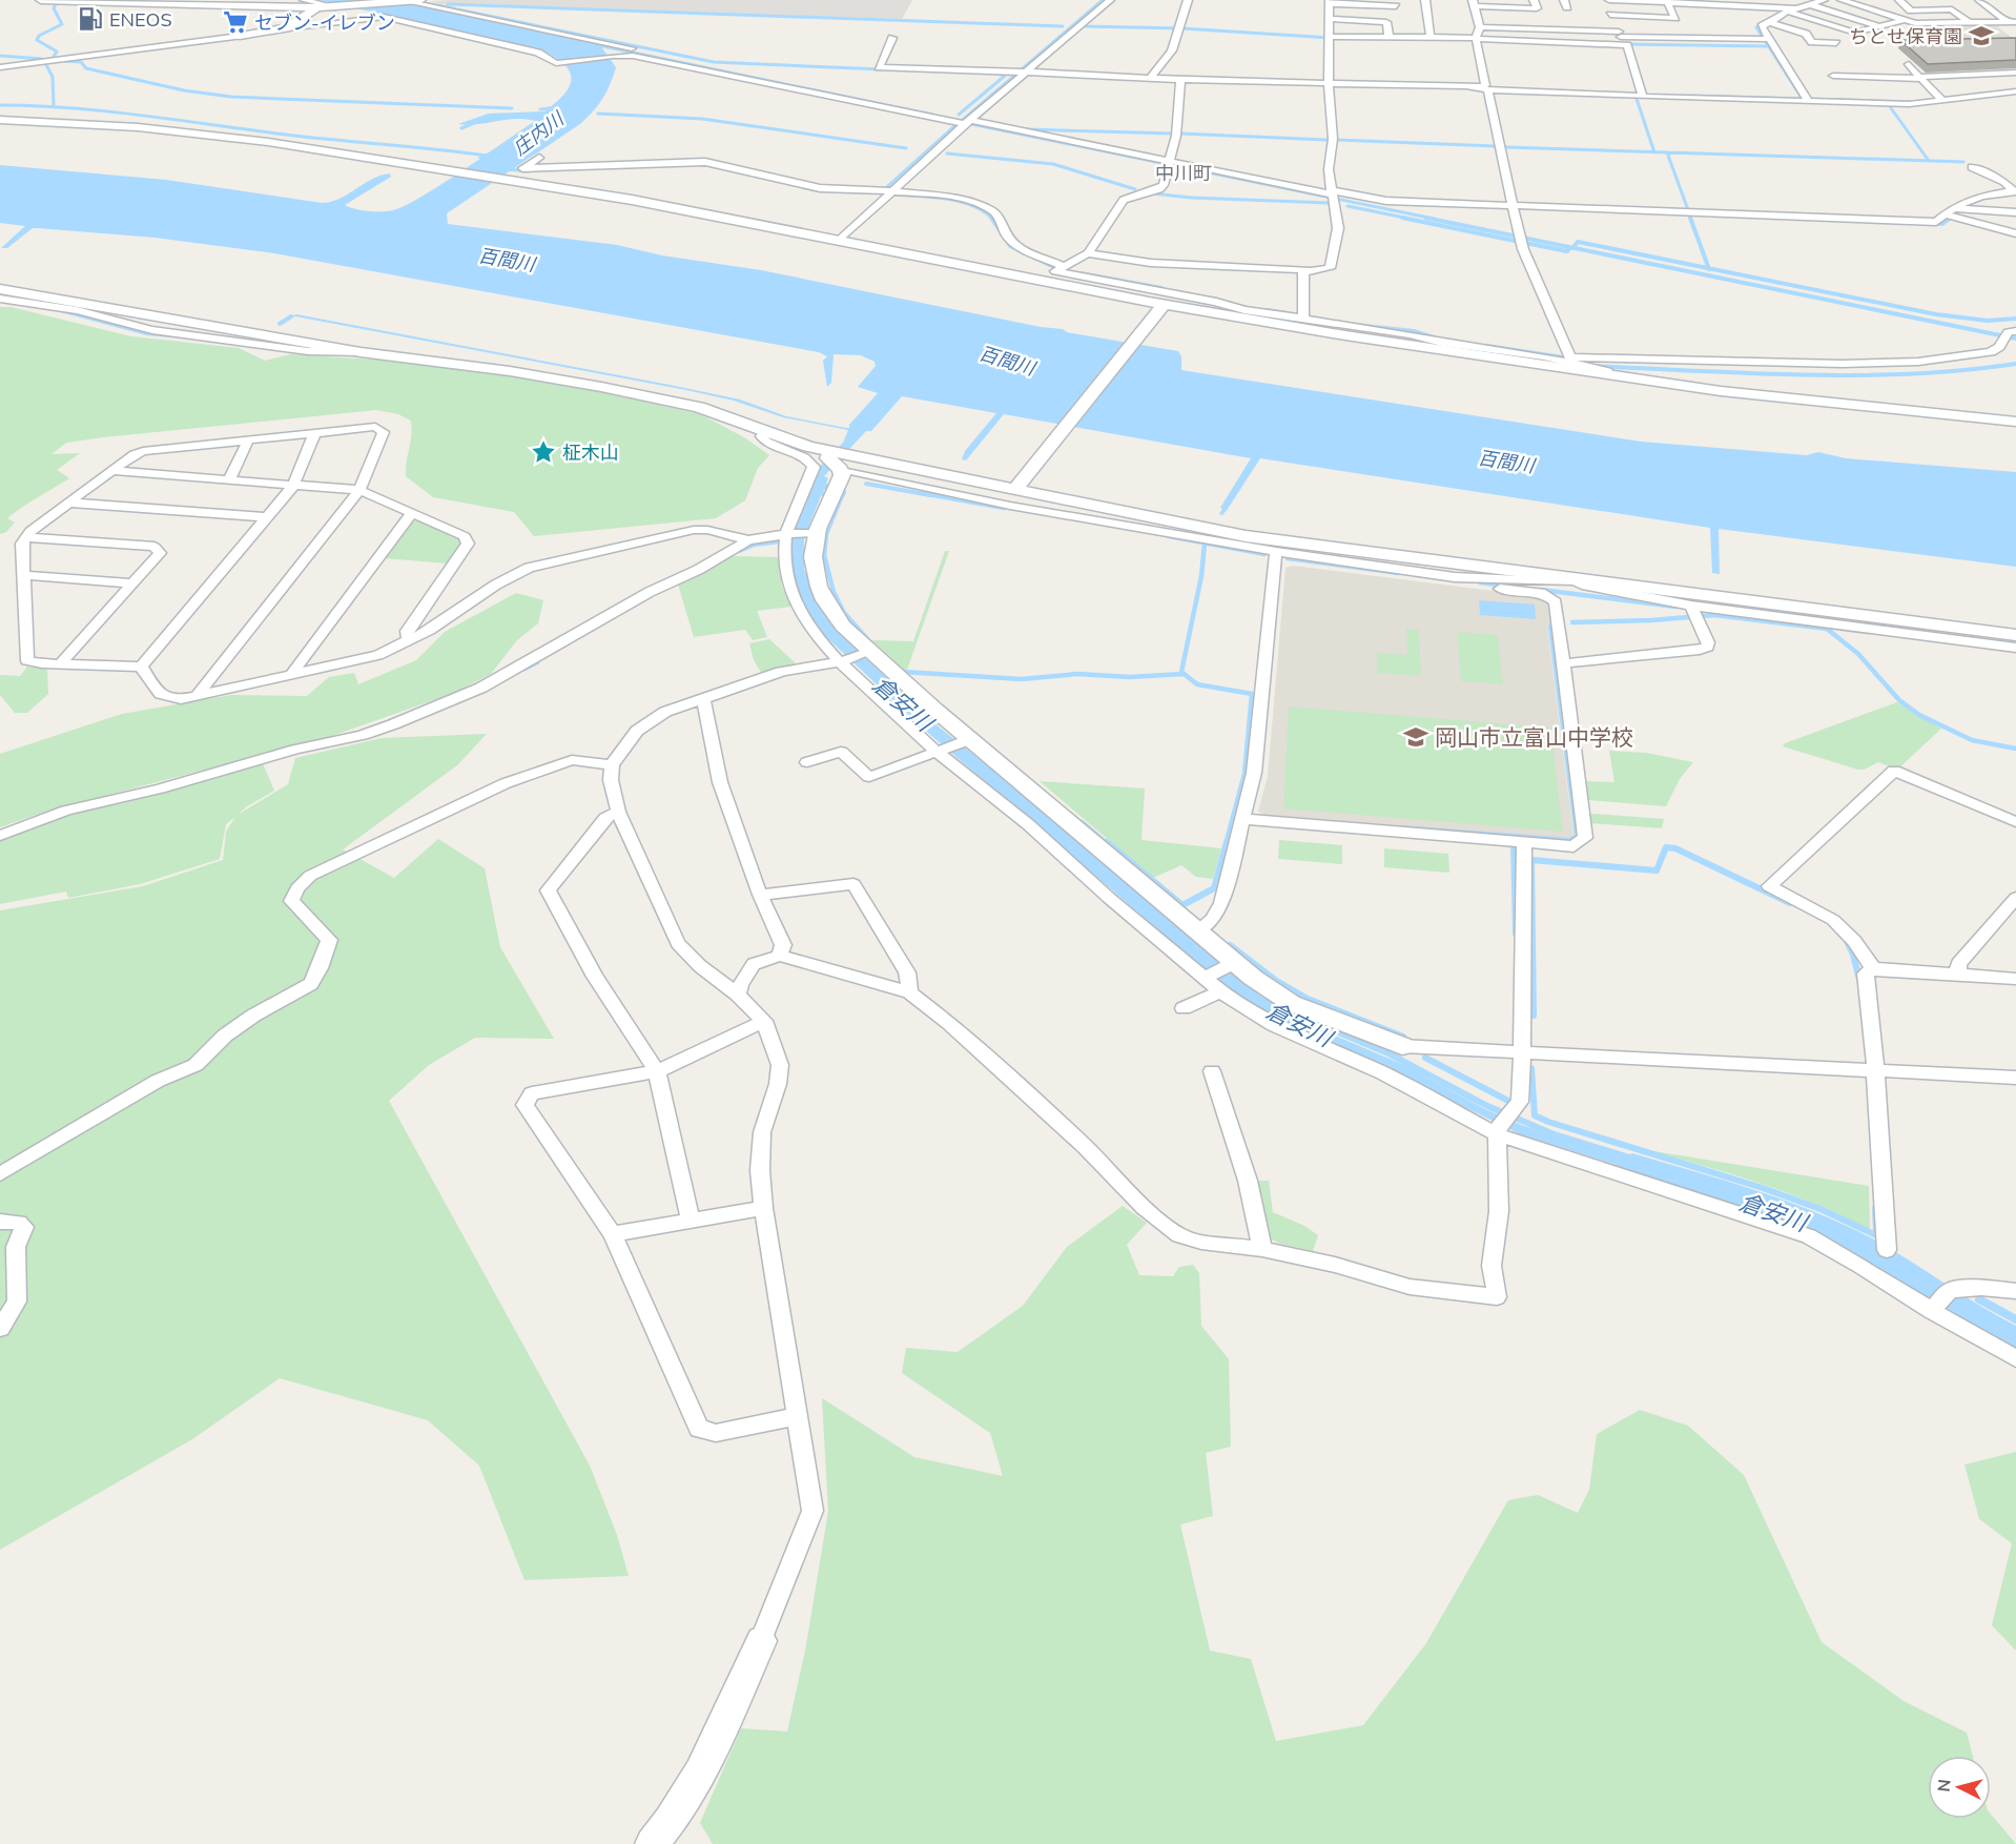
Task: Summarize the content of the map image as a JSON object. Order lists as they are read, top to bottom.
{
  "districts": ["中川町"],
  "water": ["庄内川", "百間川", "倉安川"],
  "places": {
    "fuel station": ["ENEOS"],
    "supermarket": ["セブン-イレブン"],
    "school or university": ["ちとせ保育園", "岡山市立富山中学校"],
    "place": ["柾木山"]
  },
  "north": "left"
}
